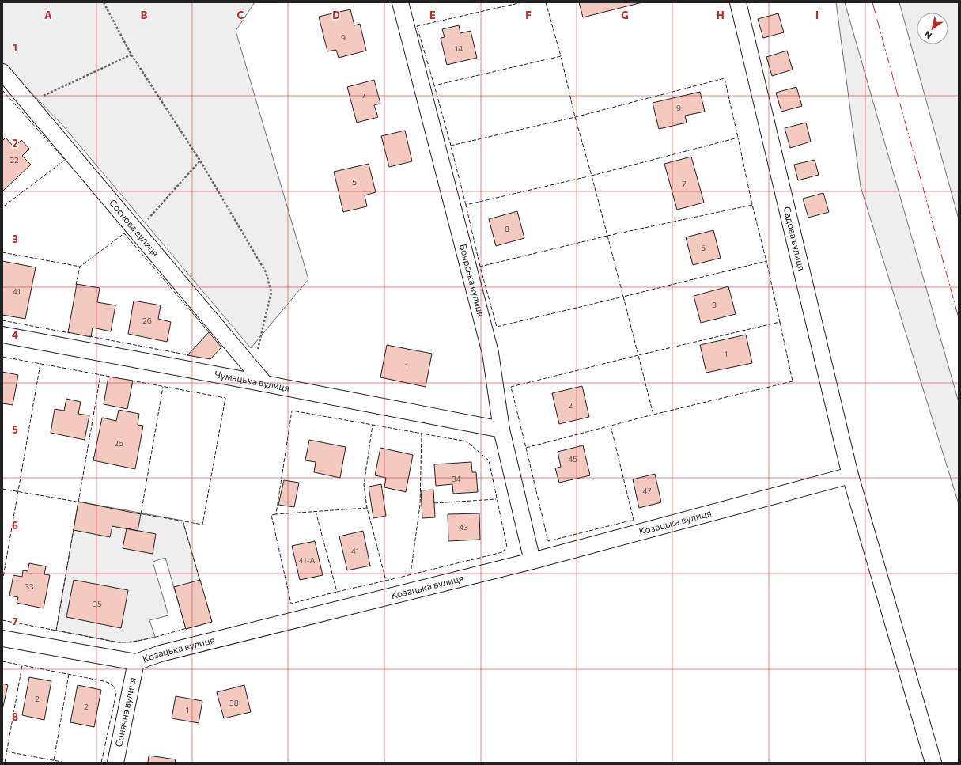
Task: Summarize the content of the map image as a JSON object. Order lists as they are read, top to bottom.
{
  "streets": {
    "street": [
      "Соснова вулиця",
      "Садова вулиця",
      "Боярська вулиця",
      "Чумацька вулиця",
      "Козацька вулиця",
      "Сонячна вулиця"
    ]
  },
  "crossings": [
    ["Соснова вулиця", "Чумацька вулиця"],
    ["Садова вулиця", "Козацька вулиця"],
    ["Боярська вулиця", "Чумацька вулиця"],
    ["Боярська вулиця", "Козацька вулиця"],
    ["Козацька вулиця", "Сонячна вулиця"]
  ],
  "house_numbers": [
    "9",
    "14",
    "7",
    "9",
    "22",
    "5",
    "7",
    "8",
    "5",
    "41",
    "3",
    "26",
    "1",
    "1",
    "2",
    "26",
    "45",
    "34",
    "47",
    "43",
    "41",
    "41-А",
    "33",
    "35",
    "2",
    "38",
    "2",
    "1"
  ],
  "north": "bottom left",
  "grid": {
    "columns": [
      "A",
      "B",
      "C",
      "D",
      "E",
      "F",
      "G",
      "H",
      "I"
    ],
    "rows": [
      "1",
      "2",
      "3",
      "4",
      "5",
      "6",
      "7",
      "8"
    ]
  }
}
